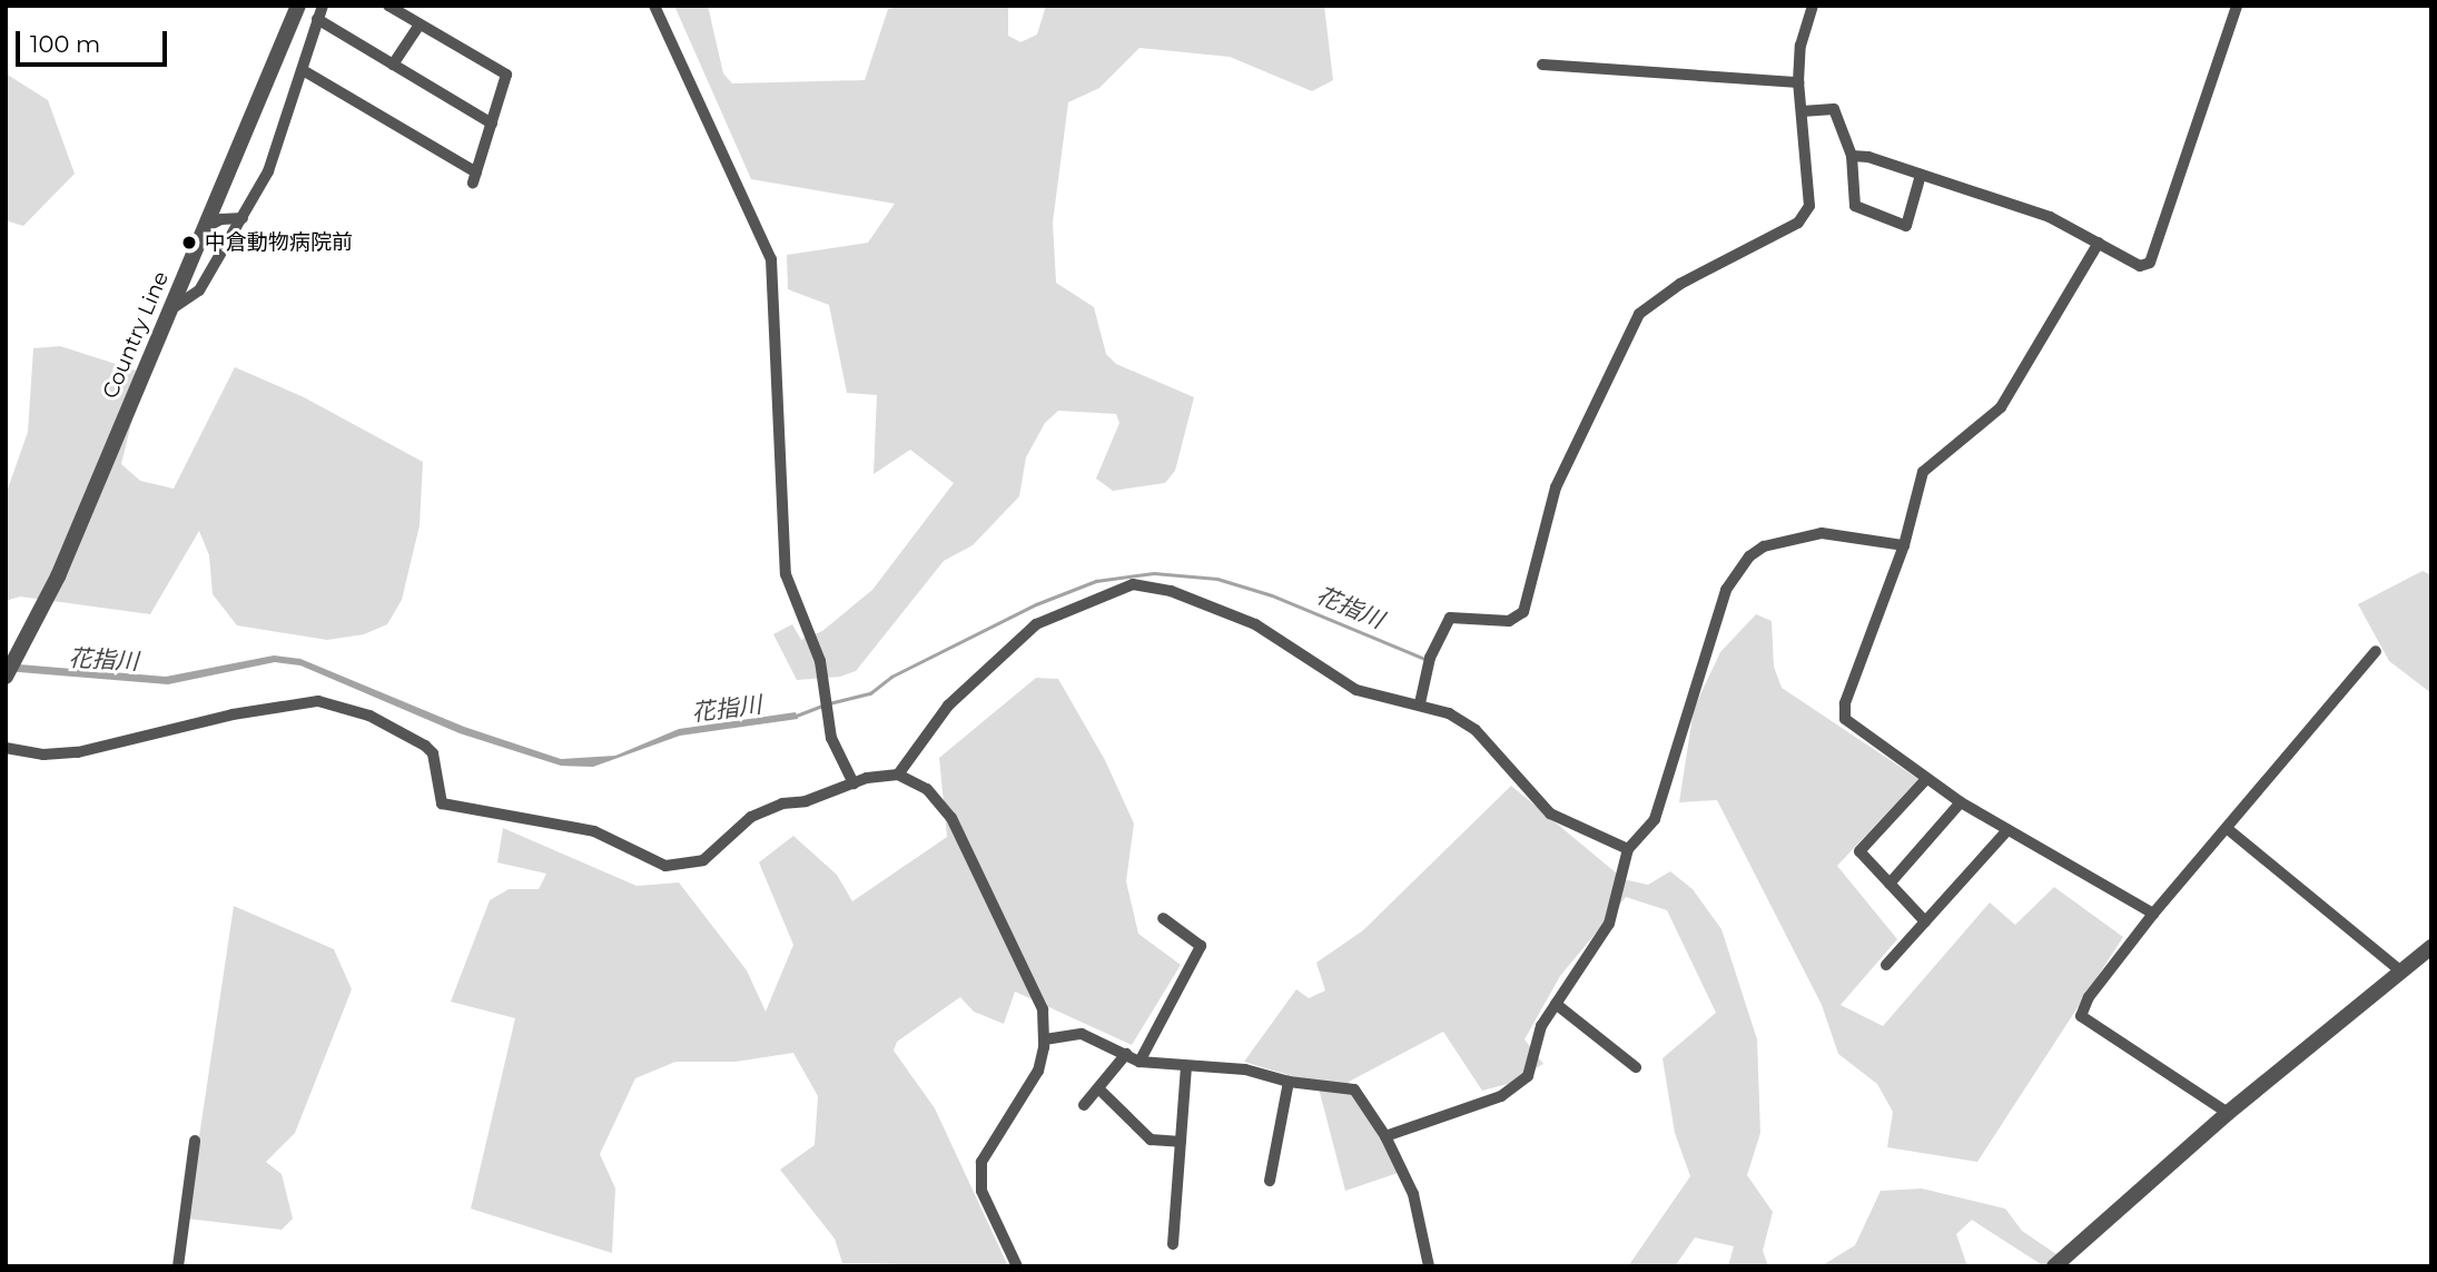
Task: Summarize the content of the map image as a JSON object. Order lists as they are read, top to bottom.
{
  "streets": {
    "street": ["Country Line"]
  },
  "water": ["花指川"],
  "places": ["中倉動物病院前"],
  "scale_bar": "100 m"
}
